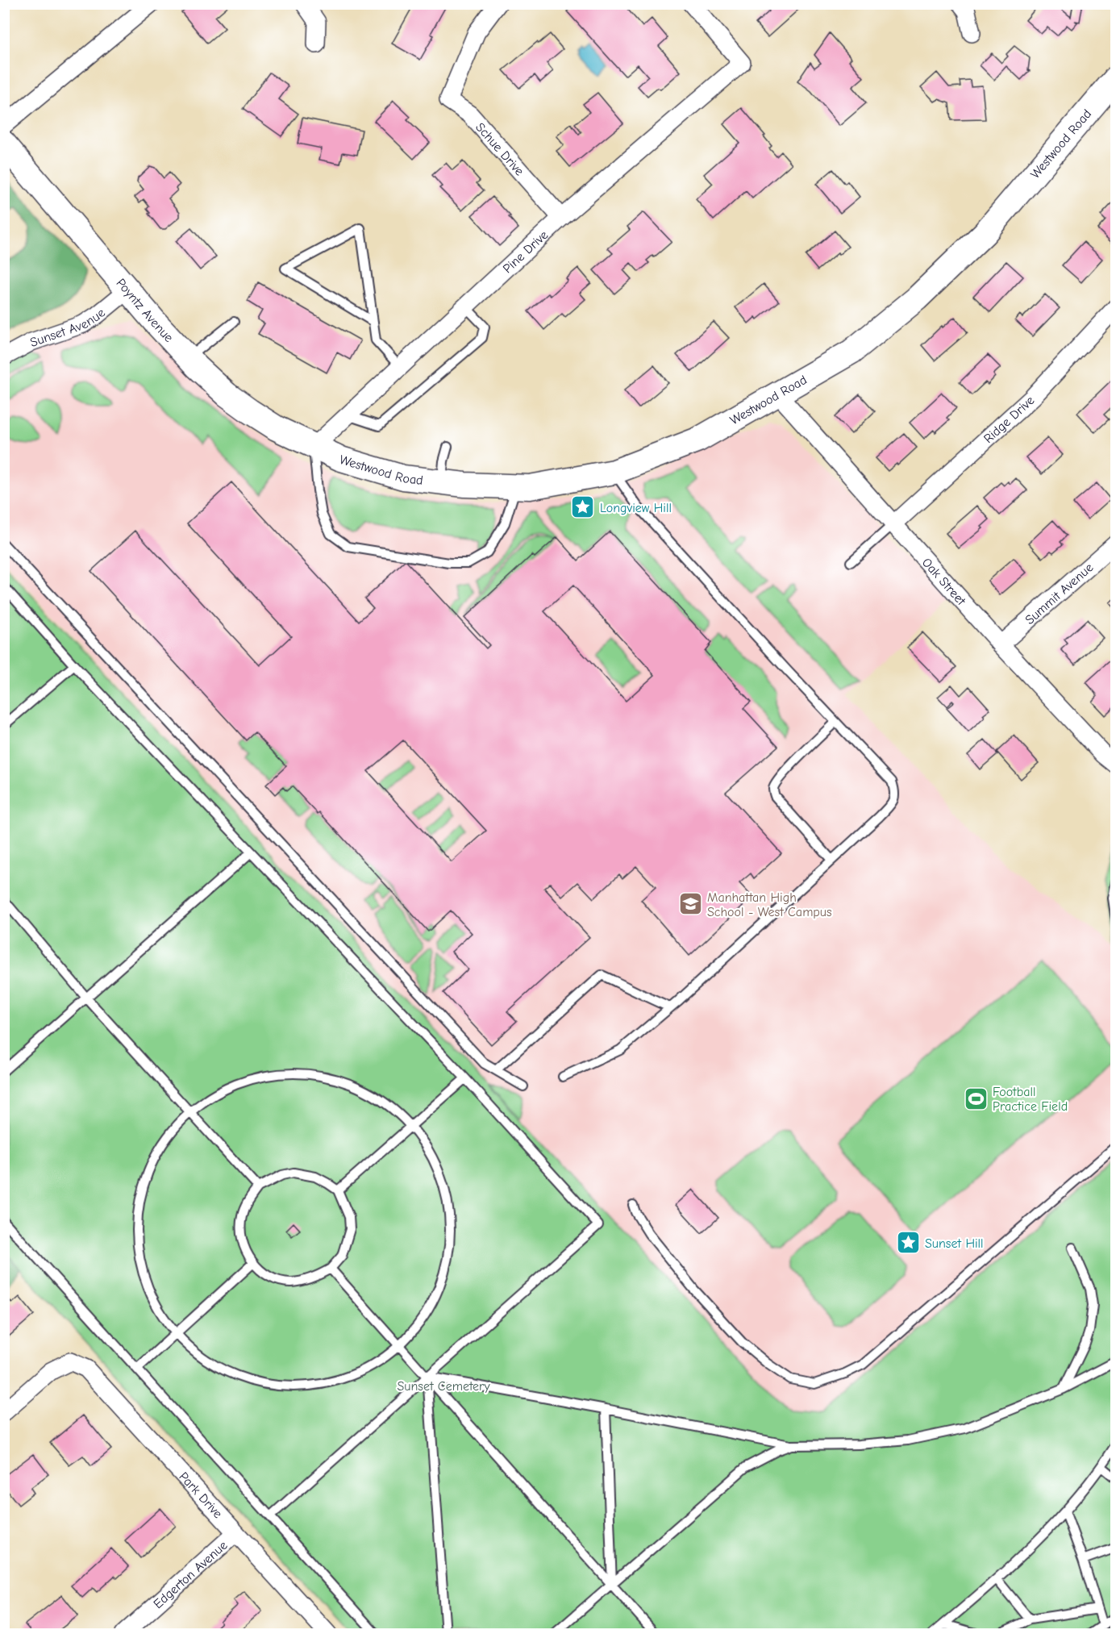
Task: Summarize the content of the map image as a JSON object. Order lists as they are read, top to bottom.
{
  "streets": {
    "street": [
      "Westwood Road",
      "Schue Drive",
      "Pine Drive",
      "Poyntz Avenue",
      "Sunset Avenue",
      "Ridge Drive",
      "Oak Street",
      "Summit Avenue",
      "Park Drive",
      "Edgerton Avenue"
    ]
  },
  "crossings": [
    ["Westwood Road", "Pine Drive"],
    ["Westwood Road", "Poyntz Avenue"],
    ["Westwood Road", "Oak Street"],
    ["Schue Drive", "Pine Drive"],
    ["Pine Drive", "Poyntz Avenue"],
    ["Poyntz Avenue", "Sunset Avenue"],
    ["Ridge Drive", "Oak Street"],
    ["Oak Street", "Summit Avenue"],
    ["Park Drive", "Edgerton Avenue"]
  ],
  "parks": ["Sunset Cemetery"],
  "places": {
    "place": ["Longview Hill", "Sunset Hill"],
    "school or university": ["Manhattan High School - West Campus"],
    "sports": ["Football Practice Field"]
  }
}
